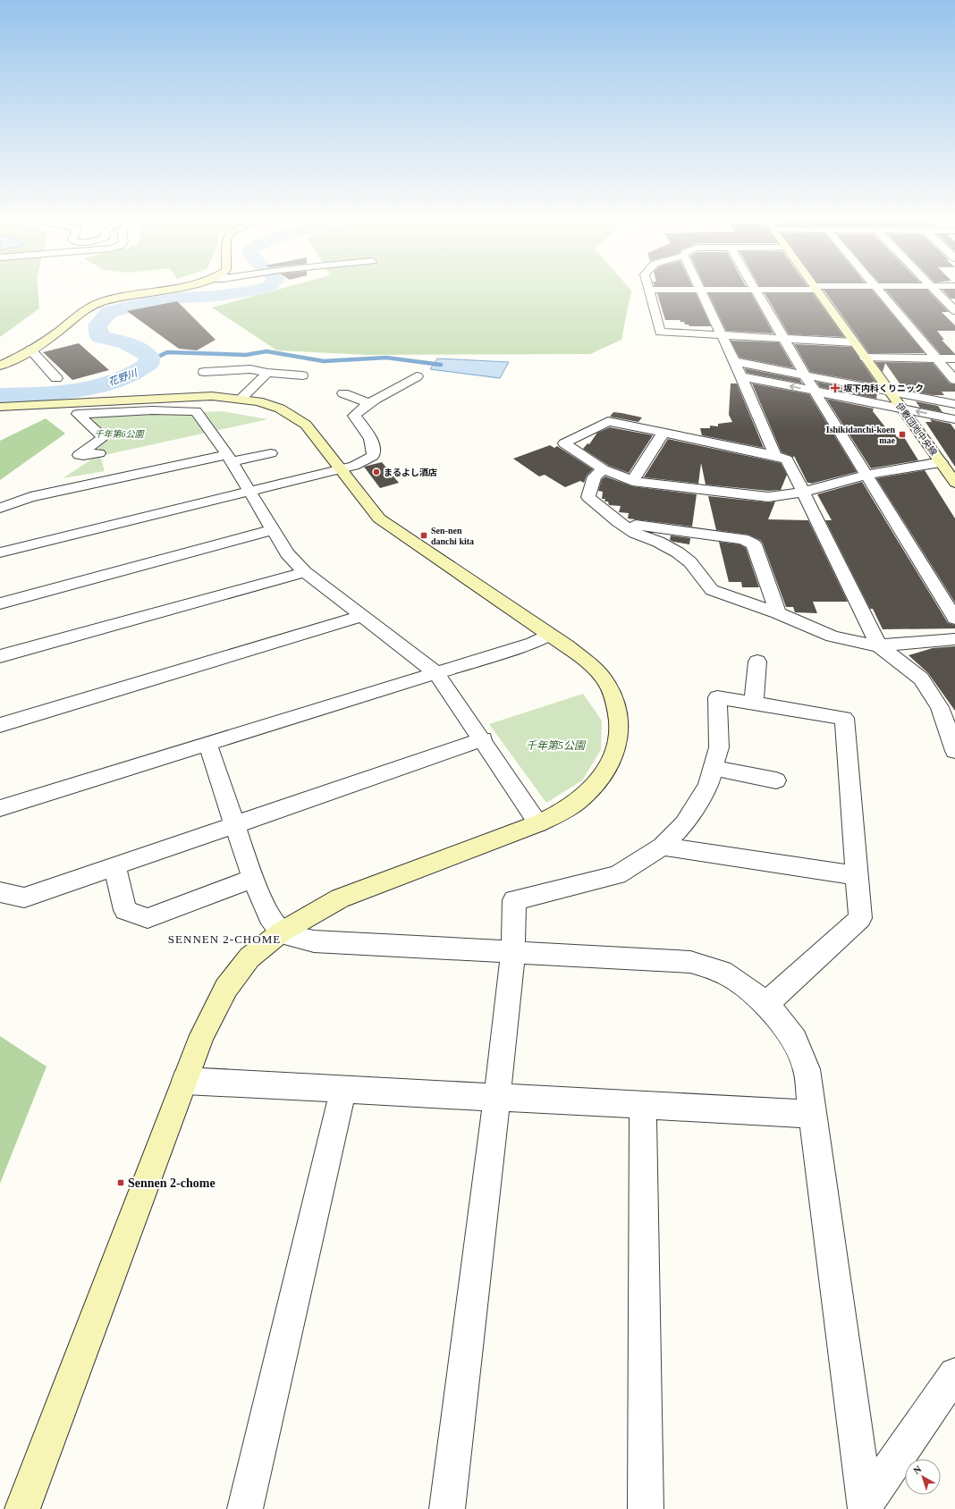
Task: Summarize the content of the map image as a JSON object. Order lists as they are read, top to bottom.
{
  "streets": {
    "street": ["伊敷団地中央線"]
  },
  "districts": ["SENNEN 2-CHOME"],
  "water": ["花野川"],
  "parks": ["千年第6公園", "千年第5公園"],
  "places": {
    "health": ["坂下内科くりニック"],
    "transit": ["Ishikidanchi-koen mae", "Sen-nen danchi kita", "Sennen 2-chome"],
    "other": ["まるよし酒店"]
  },
  "north": "top left"
}
